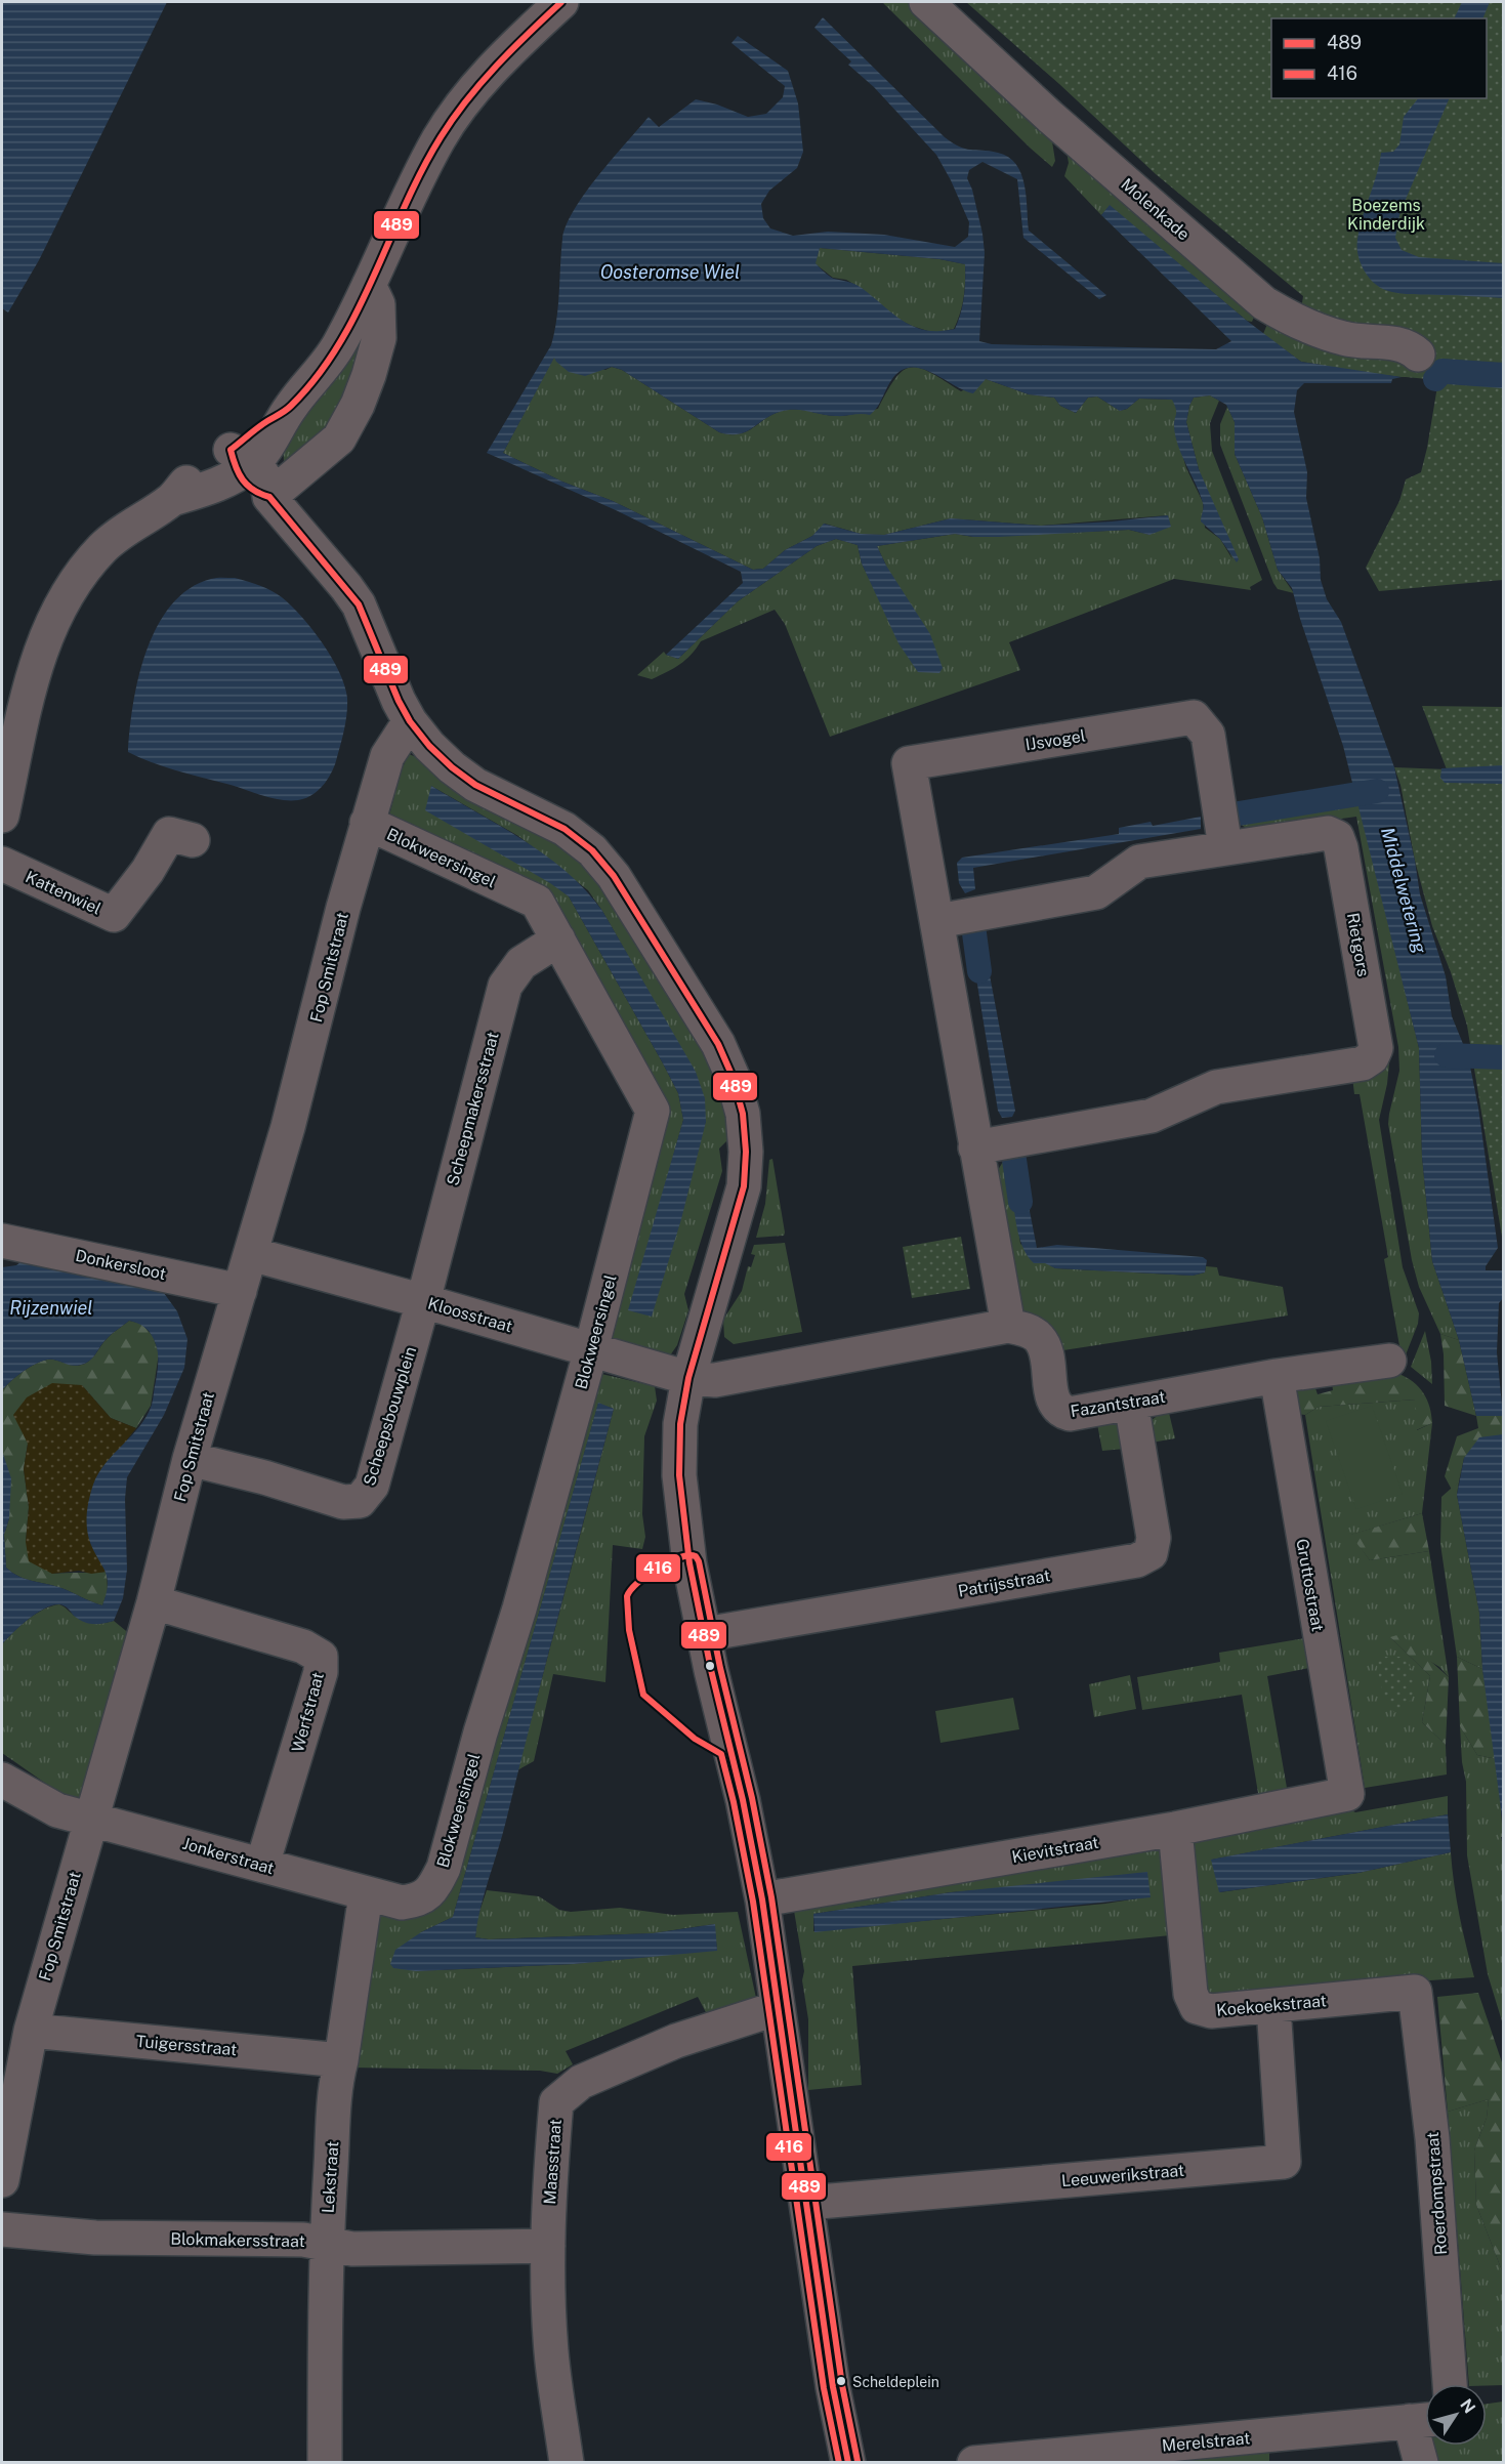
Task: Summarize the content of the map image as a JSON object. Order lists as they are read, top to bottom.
{
  "streets": {
    "street": [
      "Molenkade",
      "IJsvogel",
      "Blokweersingel",
      "Kattenwiel",
      "Rietgors",
      "Fop Smitstraat",
      "Scheepmakersstraat",
      "Donkersloot",
      "Kloosstraat",
      "Fazantstraat",
      "Scheepsbouwplein",
      "Patrijsstraat",
      "Gruttostraat",
      "Werfstraat",
      "Kievitstraat",
      "Jonkerstraat",
      "Koekoekstraat",
      "Tuigersstraat",
      "Maasstraat",
      "Leeuwerikstraat",
      "Lekstraat",
      "Roerdompstraat",
      "Blokmakersstraat",
      "Merelstraat"
    ]
  },
  "crossings": [
    ["IJsvogel", "Rietgors"],
    ["Blokweersingel", "Fop Smitstraat"],
    ["Blokweersingel", "Scheepmakersstraat"],
    ["Blokweersingel", "Kloosstraat"],
    ["Blokweersingel", "Jonkerstraat"],
    ["Blokweersingel", "Lekstraat"],
    ["Fop Smitstraat", "Donkersloot"],
    ["Fop Smitstraat", "Kloosstraat"],
    ["Fop Smitstraat", "Scheepsbouwplein"],
    ["Fop Smitstraat", "Werfstraat"],
    ["Fop Smitstraat", "Jonkerstraat"],
    ["Fop Smitstraat", "Tuigersstraat"],
    ["Scheepmakersstraat", "Kloosstraat"],
    ["Scheepmakersstraat", "Scheepsbouwplein"],
    ["Kloosstraat", "Scheepsbouwplein"],
    ["Fazantstraat", "Patrijsstraat"],
    ["Fazantstraat", "Gruttostraat"],
    ["Gruttostraat", "Kievitstraat"],
    ["Werfstraat", "Jonkerstraat"],
    ["Kievitstraat", "Koekoekstraat"],
    ["Jonkerstraat", "Lekstraat"],
    ["Koekoekstraat", "Leeuwerikstraat"],
    ["Koekoekstraat", "Roerdompstraat"],
    ["Tuigersstraat", "Lekstraat"],
    ["Maasstraat", "Blokmakersstraat"],
    ["Lekstraat", "Blokmakersstraat"]
  ],
  "water": ["Oosteromse Wiel", "Middelwetering", "Rijzenwiel"],
  "parks": ["Boezems Kinderdijk"],
  "places": ["Scheldeplein"],
  "lines": ["transit line 489", "transit line 416"],
  "legend": ["489", "416"],
  "north": "top right"
}
